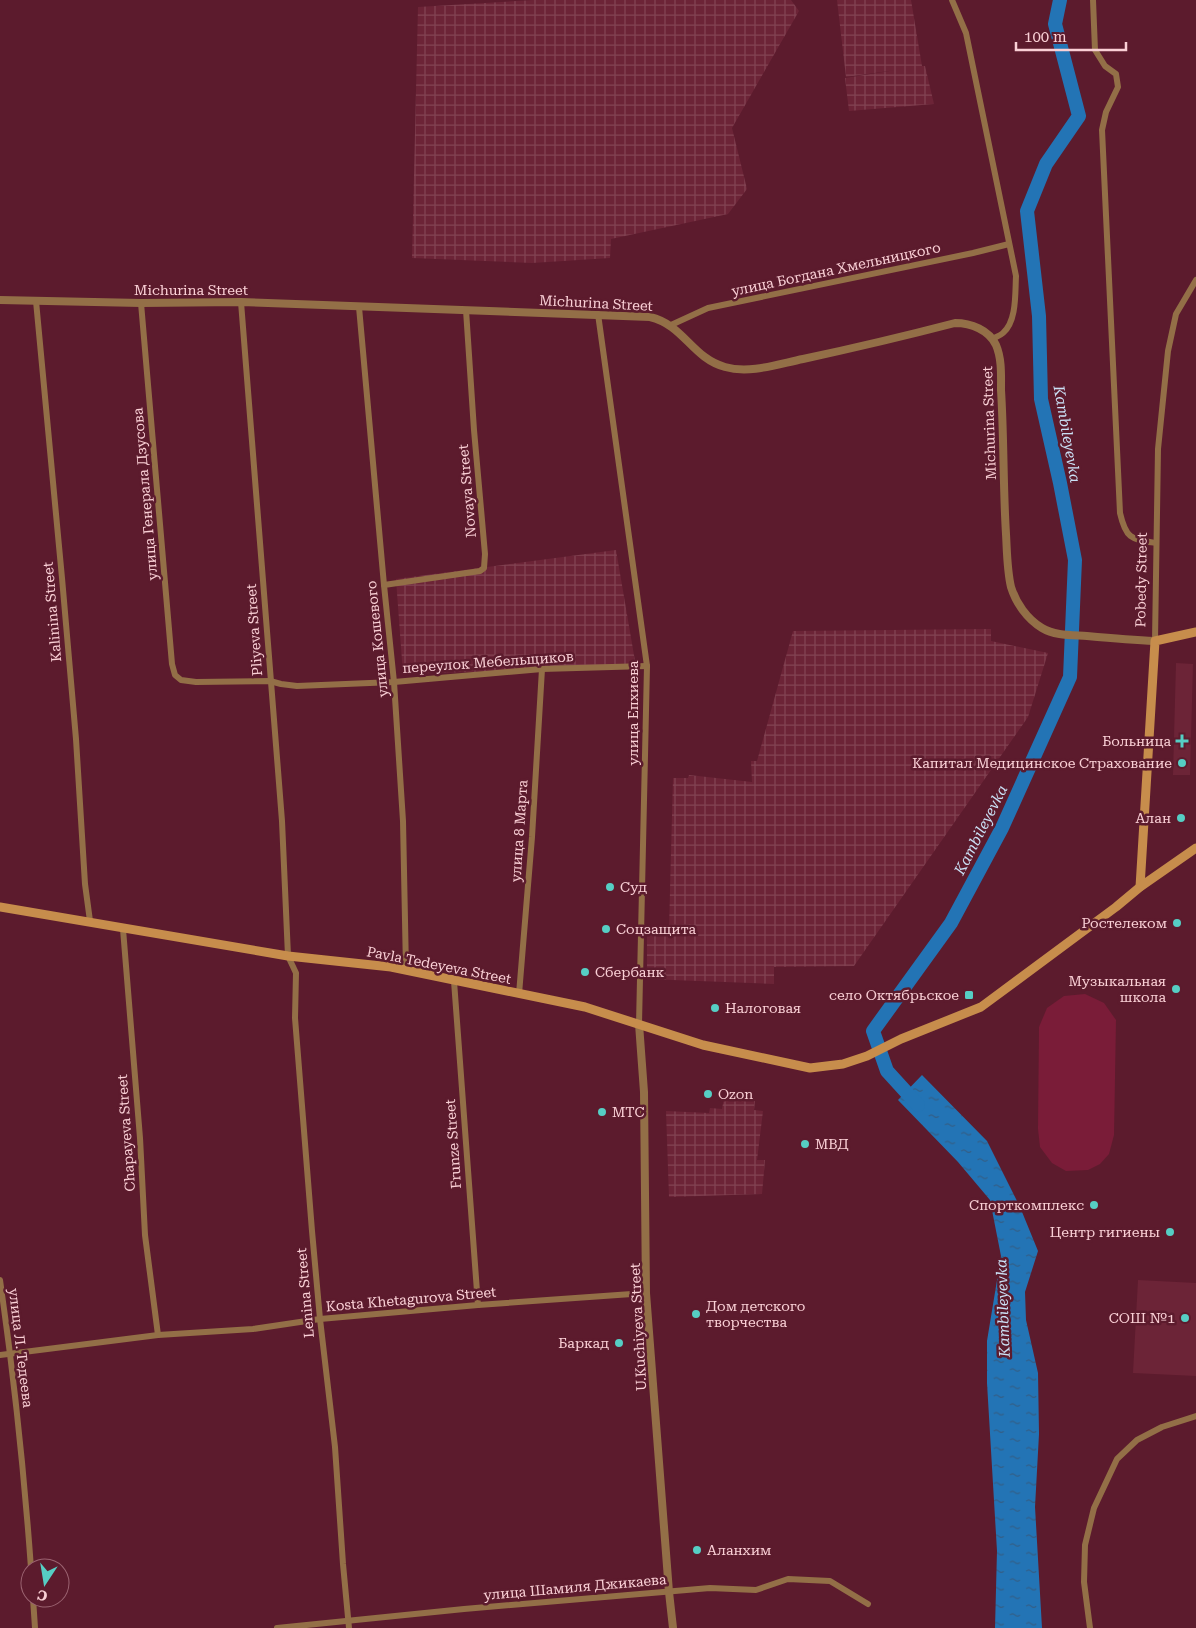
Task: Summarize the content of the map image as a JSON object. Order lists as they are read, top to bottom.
{
  "streets": {
    "main road": ["Pobedy Street", "Pavla Tedeyeva Street"],
    "street": [
      "улица Богдана Хмельницкого",
      "Michurina Street",
      "Novaya Street",
      "улица Генерала Дзусова",
      "Kalinina Street",
      "Pliyeva Street",
      "улица Кошевого",
      "переулок Мебельщиков",
      "улица Епхиева",
      "улица 8 Марта",
      "Chapayeva Street",
      "Frunze Street",
      "Lenina Street",
      "Kosta Khetagurova Street",
      "U.Kuchiyeva Street",
      "улица Л. Тедеева",
      "улица Шамиля Джикаева"
    ]
  },
  "crossings": [
    ["улица Богдана Хмельницкого", "Michurina Street"],
    ["Michurina Street", "Novaya Street"],
    ["Michurina Street", "улица Генерала Дзусова"],
    ["Michurina Street", "Pobedy Street"],
    ["Michurina Street", "Kalinina Street"],
    ["Michurina Street", "Pliyeva Street"],
    ["Michurina Street", "улица Кошевого"],
    ["Michurina Street", "улица Епхиева"],
    ["Novaya Street", "улица Кошевого"],
    ["улица Генерала Дзусова", "переулок Мебельщиков"],
    ["Pobedy Street", "Pavla Tedeyeva Street"],
    ["Kalinina Street", "Pavla Tedeyeva Street"],
    ["Pliyeva Street", "переулок Мебельщиков"],
    ["Pliyeva Street", "Pavla Tedeyeva Street"],
    ["Pliyeva Street", "Lenina Street"],
    ["улица Кошевого", "переулок Мебельщиков"],
    ["улица Кошевого", "Pavla Tedeyeva Street"],
    ["переулок Мебельщиков", "улица Епхиева"],
    ["переулок Мебельщиков", "улица 8 Марта"],
    ["улица Епхиева", "Pavla Tedeyeva Street"],
    ["улица Епхиева", "U.Kuchiyeva Street"],
    ["улица 8 Марта", "Pavla Tedeyeva Street"],
    ["Pavla Tedeyeva Street", "Chapayeva Street"],
    ["Pavla Tedeyeva Street", "Frunze Street"],
    ["Pavla Tedeyeva Street", "Lenina Street"],
    ["Pavla Tedeyeva Street", "U.Kuchiyeva Street"],
    ["Chapayeva Street", "Kosta Khetagurova Street"],
    ["Frunze Street", "Kosta Khetagurova Street"],
    ["Lenina Street", "Kosta Khetagurova Street"],
    ["Lenina Street", "улица Шамиля Джикаева"],
    ["Kosta Khetagurova Street", "U.Kuchiyeva Street"],
    ["Kosta Khetagurova Street", "улица Л. Тедеева"],
    ["U.Kuchiyeva Street", "улица Шамиля Джикаева"]
  ],
  "water": ["Kambileyevka"],
  "places": {
    "health": ["Больница"],
    "other": [
      "Капитал Медицинское Страхование",
      "Алан",
      "Суд",
      "Ростелеком",
      "Соцзащита",
      "Сбербанк",
      "Музыкальная школа",
      "Налоговая",
      "Ozon",
      "МТС",
      "МВД",
      "Спорткомплекс",
      "Центр гигиены",
      "Дом детского творчества",
      "СОШ №1",
      "Баркад",
      "Аланхим"
    ],
    "transit": ["село Октябрьское"]
  },
  "scale_bar": "100 m",
  "north": "bottom"
}
